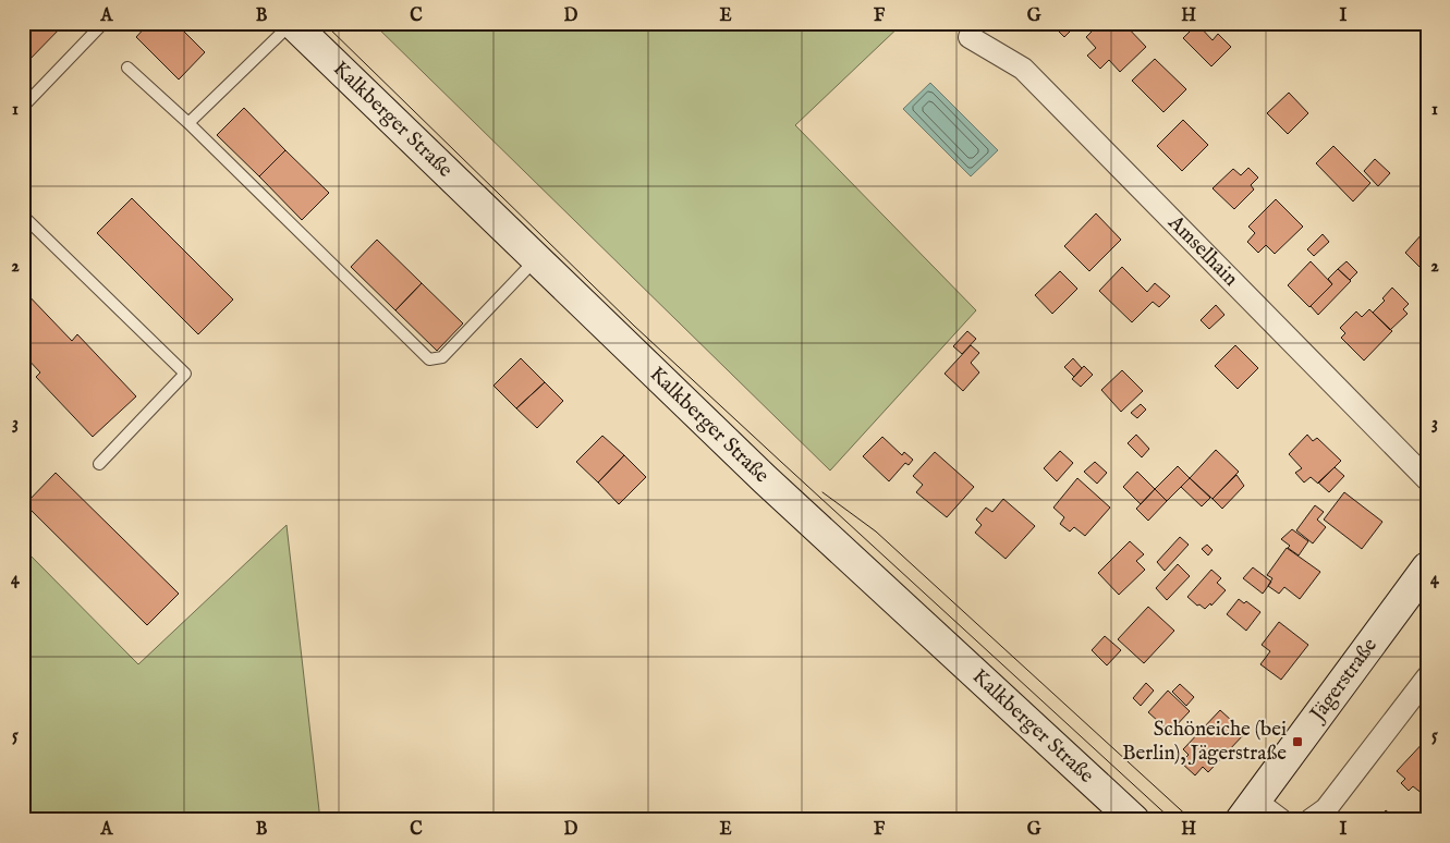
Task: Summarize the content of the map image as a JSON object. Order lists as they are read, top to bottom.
{
  "streets": {
    "main road": ["Kalkberger Straße", "Jägerstraße"],
    "street": ["Amselhain"]
  },
  "places": {
    "transit": ["Schöneiche (bei Berlin), Jägerstraße"]
  },
  "grid": {
    "columns": [
      "A",
      "B",
      "C",
      "D",
      "E",
      "F",
      "G",
      "H",
      "I"
    ],
    "rows": [
      "1",
      "2",
      "3",
      "4",
      "5"
    ]
  }
}
